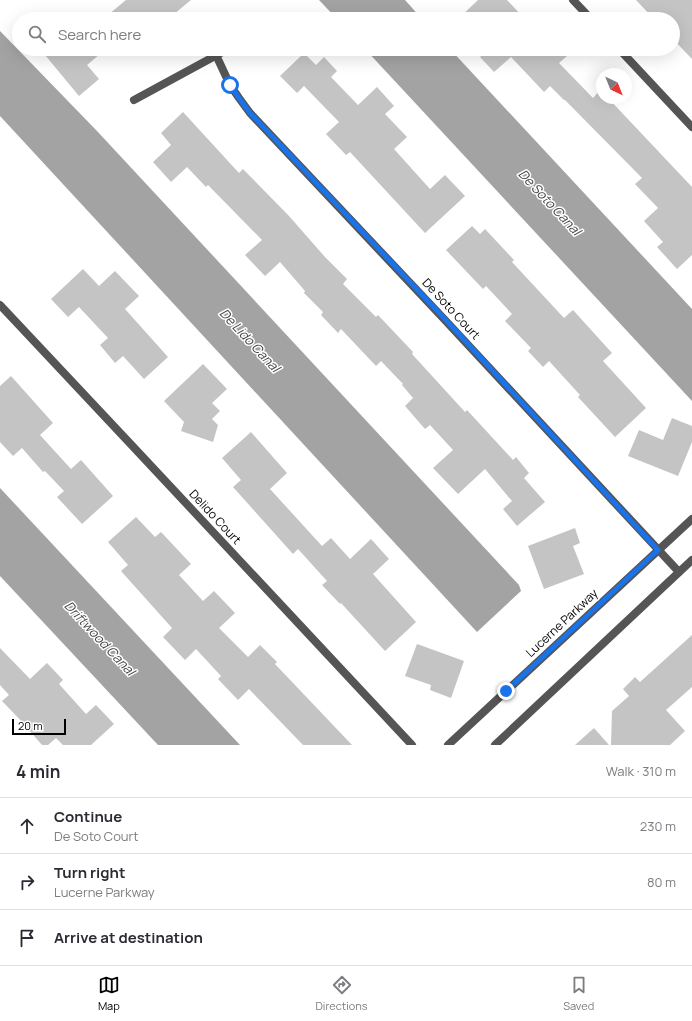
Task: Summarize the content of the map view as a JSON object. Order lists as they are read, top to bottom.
{
  "streets": {
    "street": ["De Soto Court", "Delido Court", "Lucerne Parkway"]
  },
  "crossings": [
    ["De Soto Court", "Lucerne Parkway"]
  ],
  "water": ["De Soto Canal", "De Lido Canal", "Driftwood Canal"],
  "scale_bar": "20 m",
  "north": "bottom right",
  "page": {
    "search": "Search here",
    "scale": "20 m",
    "heading": ["4 min", "Walk · 310 m"],
    "list": [
      ["Continue", "De Soto Court", "230 m"],
      ["Turn right", "Lucerne Parkway", "80 m"],
      "Arrive at destination"
    ],
    "nav": ["Map", "Directions", "Saved"]
  }
}
